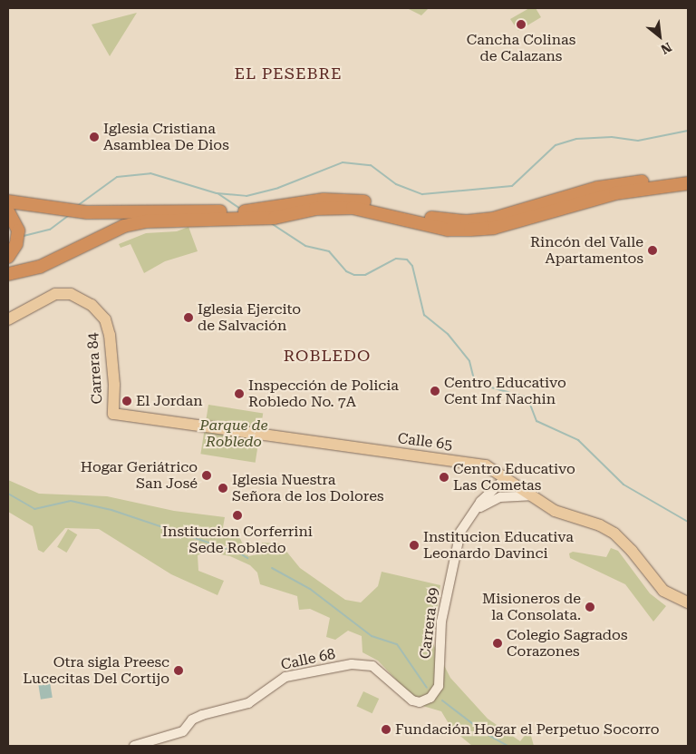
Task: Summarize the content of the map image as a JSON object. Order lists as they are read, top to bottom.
{
  "streets": {
    "main road": ["Carrera 84", "Calle 65"],
    "street": ["Carrera 89", "Calle 68"]
  },
  "crossings": [
    ["Carrera 84", "Calle 65"],
    ["Calle 65", "Carrera 89"],
    ["Carrera 89", "Calle 68"]
  ],
  "districts": ["EL PESEBRE", "ROBLEDO"],
  "parks": ["Parque de Robledo"],
  "places": [
    "Cancha Colinas de Calazans",
    "Iglesia Cristiana Asamblea De Dios",
    "Rincón del Valle Apartamentos",
    "Iglesia Ejercito de Salvación",
    "Centro Educativo Cent Inf Nachin",
    "Inspección de Policia Robledo No. 7A",
    "El Jordan",
    "Hogar Geriátrico San José",
    "Centro Educativo Las Cometas",
    "Iglesia Nuestra Señora de los Dolores",
    "Institucion Corferrini Sede Robledo",
    "Institucion Educativa Leonardo Davinci",
    "Misioneros de la Consolata.",
    "Colegio Sagrados Corazones",
    "Otra sigla Preesc Lucecitas Del Cortijo",
    "Fundación Hogar el Perpetuo Socorro"
  ],
  "north": "bottom right"
}
